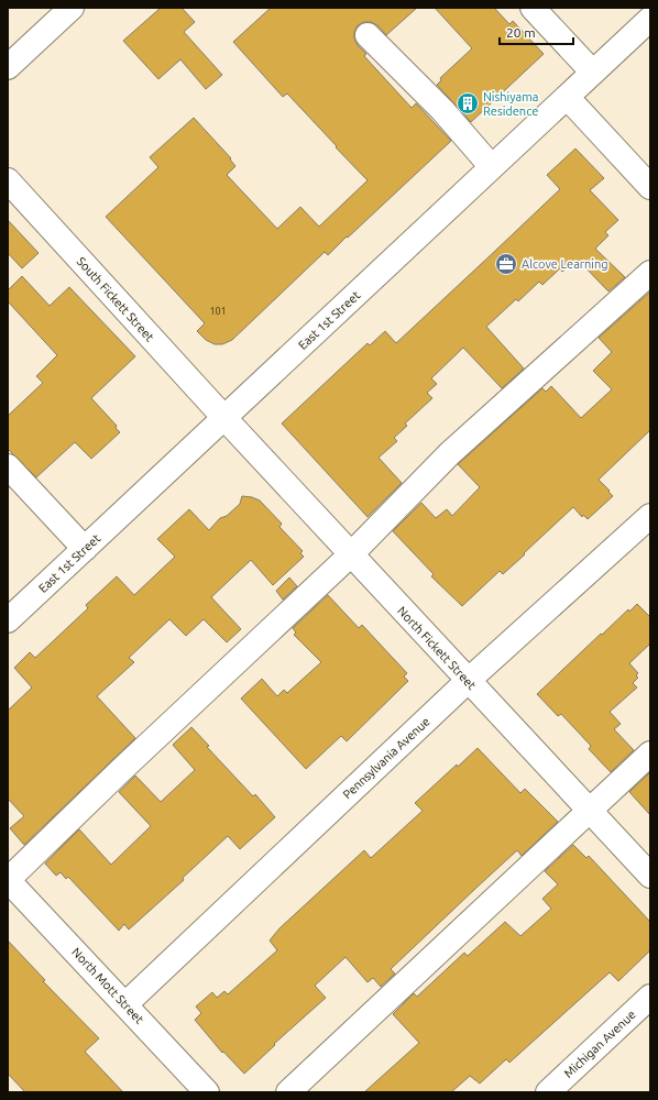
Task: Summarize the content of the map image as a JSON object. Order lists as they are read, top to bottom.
{
  "streets": {
    "street": [
      "South Fickett Street",
      "East 1st Street",
      "North Fickett Street",
      "Pennsylvania Avenue",
      "North Mott Street",
      "Michigan Avenue"
    ]
  },
  "crossings": [
    ["South Fickett Street", "East 1st Street"],
    ["South Fickett Street", "North Fickett Street"],
    ["East 1st Street", "North Fickett Street"],
    ["North Fickett Street", "Pennsylvania Avenue"],
    ["Pennsylvania Avenue", "North Mott Street"]
  ],
  "places": {
    "building": ["Nishiyama Residence"],
    "office": ["Alcove Learning"]
  },
  "house_numbers": ["101"],
  "scale_bar": "20 m"
}
